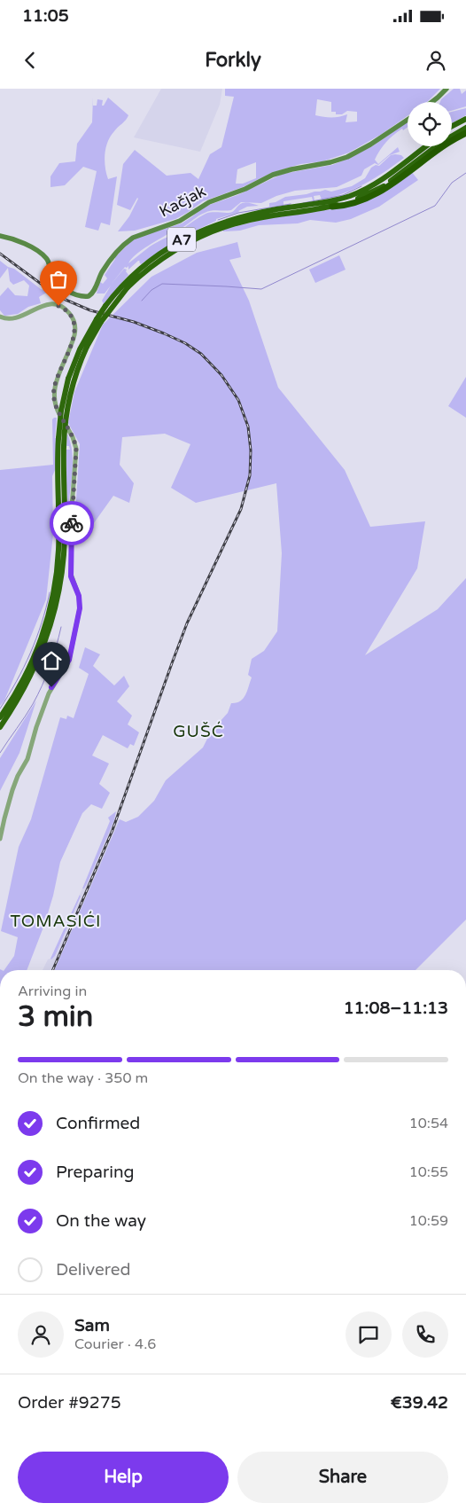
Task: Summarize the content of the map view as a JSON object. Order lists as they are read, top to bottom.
{
  "streets": {
    "highway": ["A7"],
    "main road": ["Kačjak"]
  },
  "districts": ["GUŠĆ", "TOMASIĆI"],
  "page": {
    "status": "11:05",
    "header": "Forkly",
    "heading": ["3 min", "Arriving in", "11:08–11:13"],
    "panel": [
      "Sam",
      "Courier · 4.6",
      "Order #9275",
      "€39.42"
    ],
    "bar": "On the way · 350 m",
    "list": [
      ["Confirmed", "10:54"],
      ["Preparing", "10:55"],
      ["On the way", "10:59"],
      "Delivered"
    ],
    "buttons": ["Help", "Share"]
  }
}
